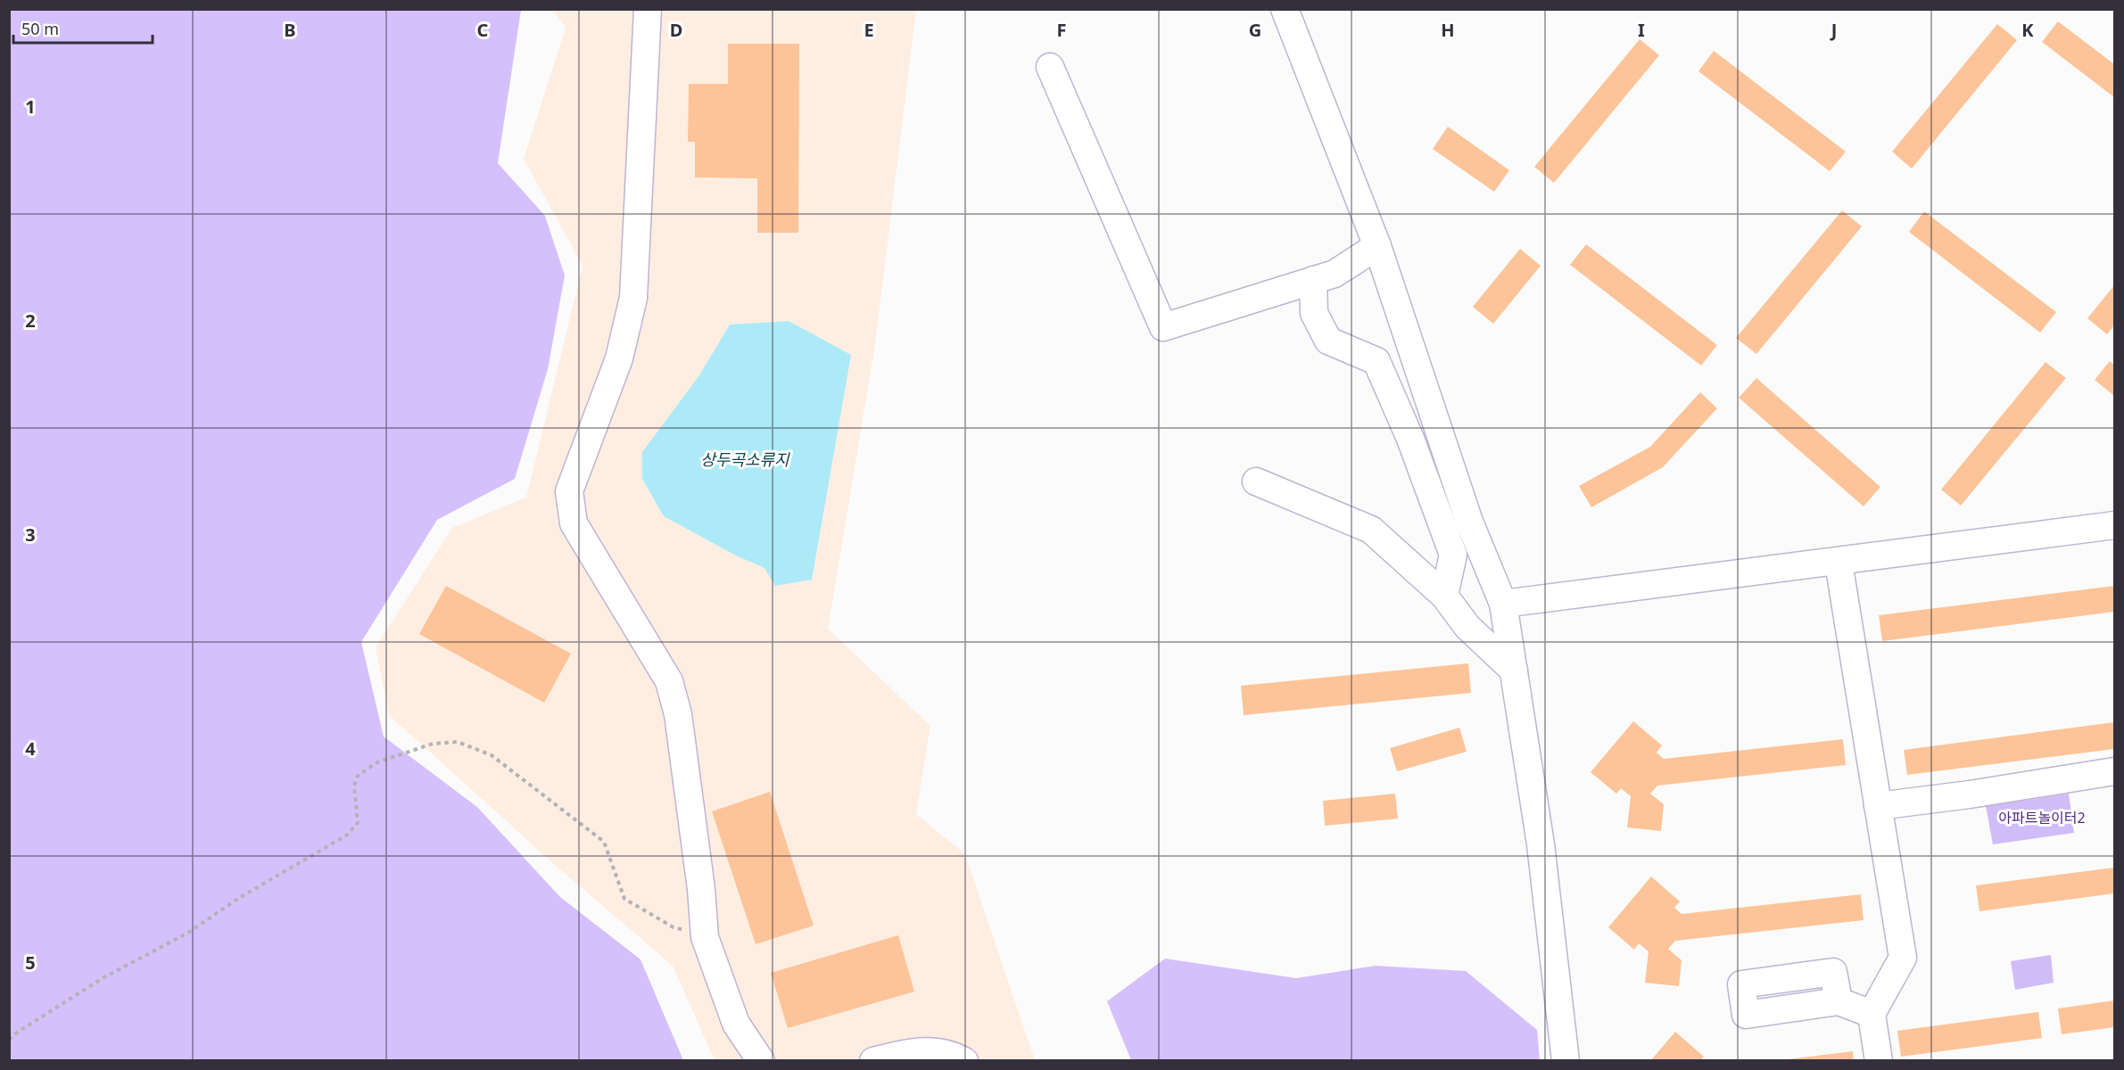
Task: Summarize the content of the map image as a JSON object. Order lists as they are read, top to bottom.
{
  "water": ["상두곡소류지"],
  "parks": ["아파트놀이터2"],
  "scale_bar": "50 m",
  "grid": {
    "columns": [
      "B",
      "C",
      "D",
      "E",
      "F",
      "G",
      "H",
      "I",
      "J",
      "K"
    ],
    "rows": [
      "1",
      "2",
      "3",
      "4",
      "5"
    ]
  }
}
